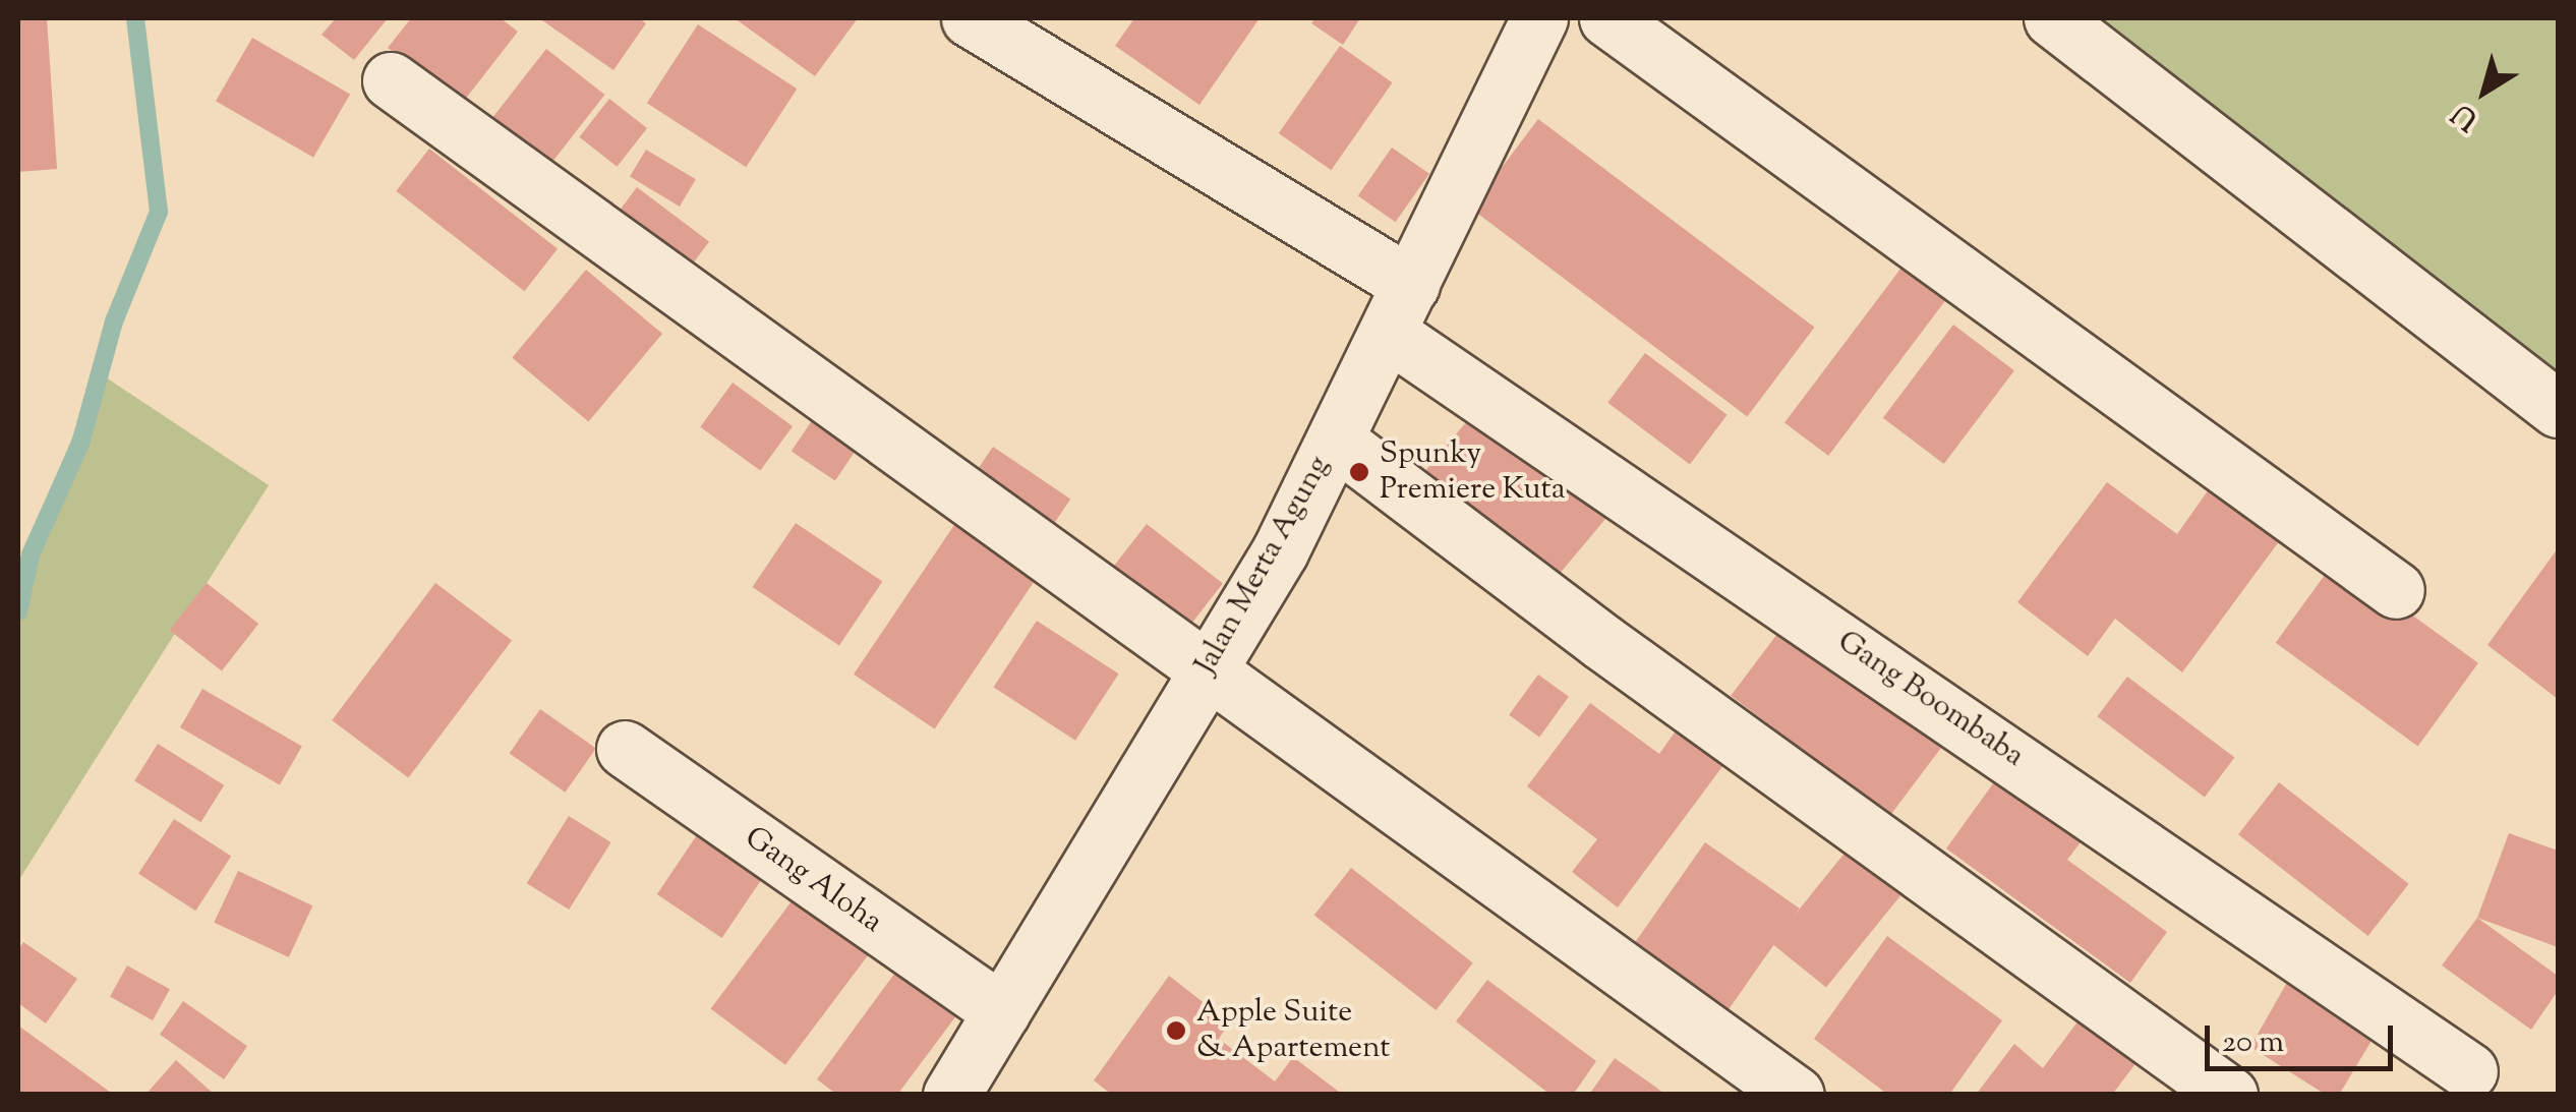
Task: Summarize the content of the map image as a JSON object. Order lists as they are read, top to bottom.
{
  "streets": {
    "street": ["Jalan Merta Agung", "Gang Boombaba", "Gang Aloha"]
  },
  "crossings": [
    ["Jalan Merta Agung", "Gang Boombaba"],
    ["Jalan Merta Agung", "Gang Aloha"]
  ],
  "places": ["Spunky Premiere Kuta", "Apple Suite & Apartement"],
  "scale_bar": "20 m",
  "north": "bottom left"
}
